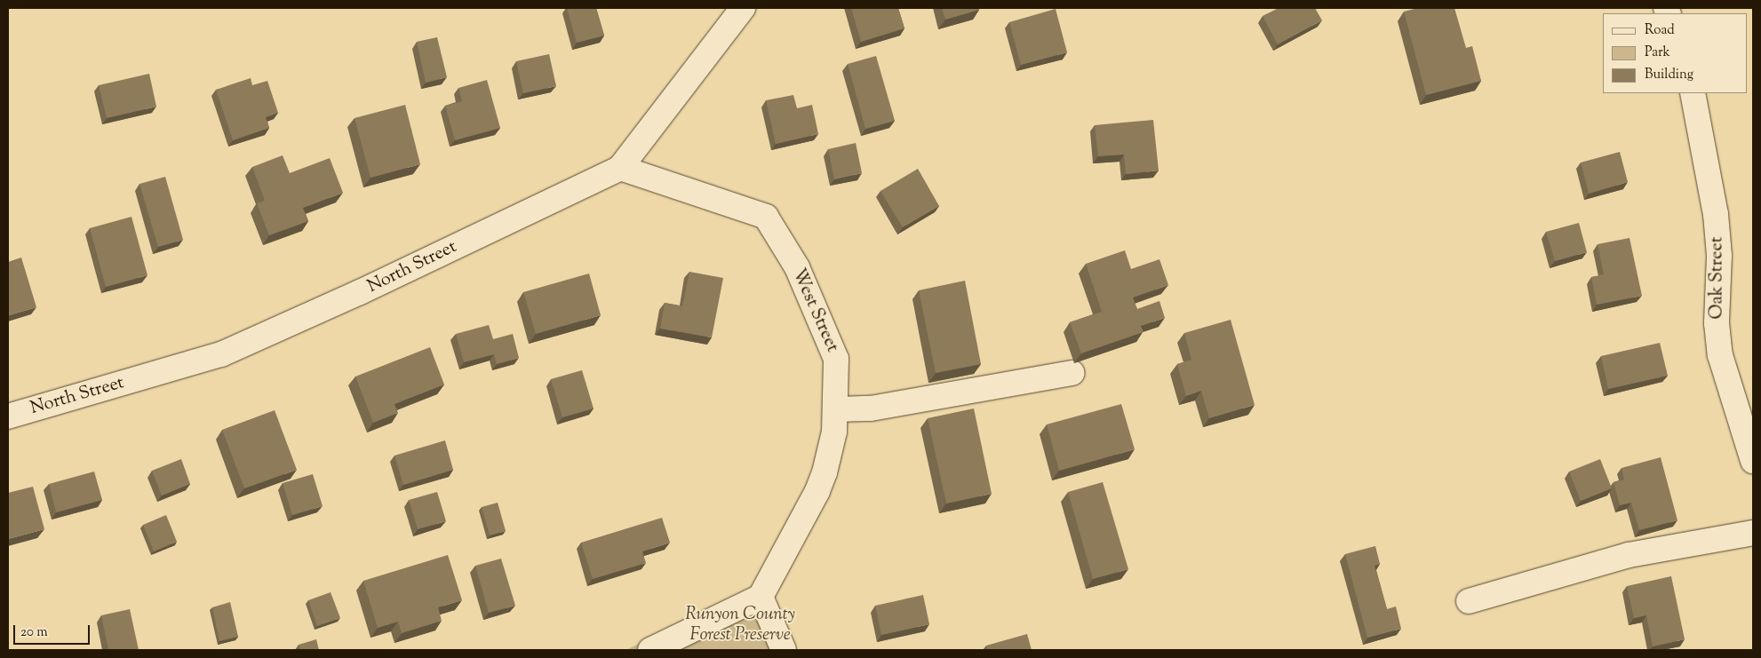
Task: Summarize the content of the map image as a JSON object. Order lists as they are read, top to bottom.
{
  "streets": {
    "street": ["North Street", "Oak Street", "West Street"]
  },
  "crossings": [
    ["North Street", "West Street"]
  ],
  "parks": ["Runyon County Forest Preserve"],
  "legend": ["Road", "Park", "Building"],
  "scale_bar": "20 m"
}
